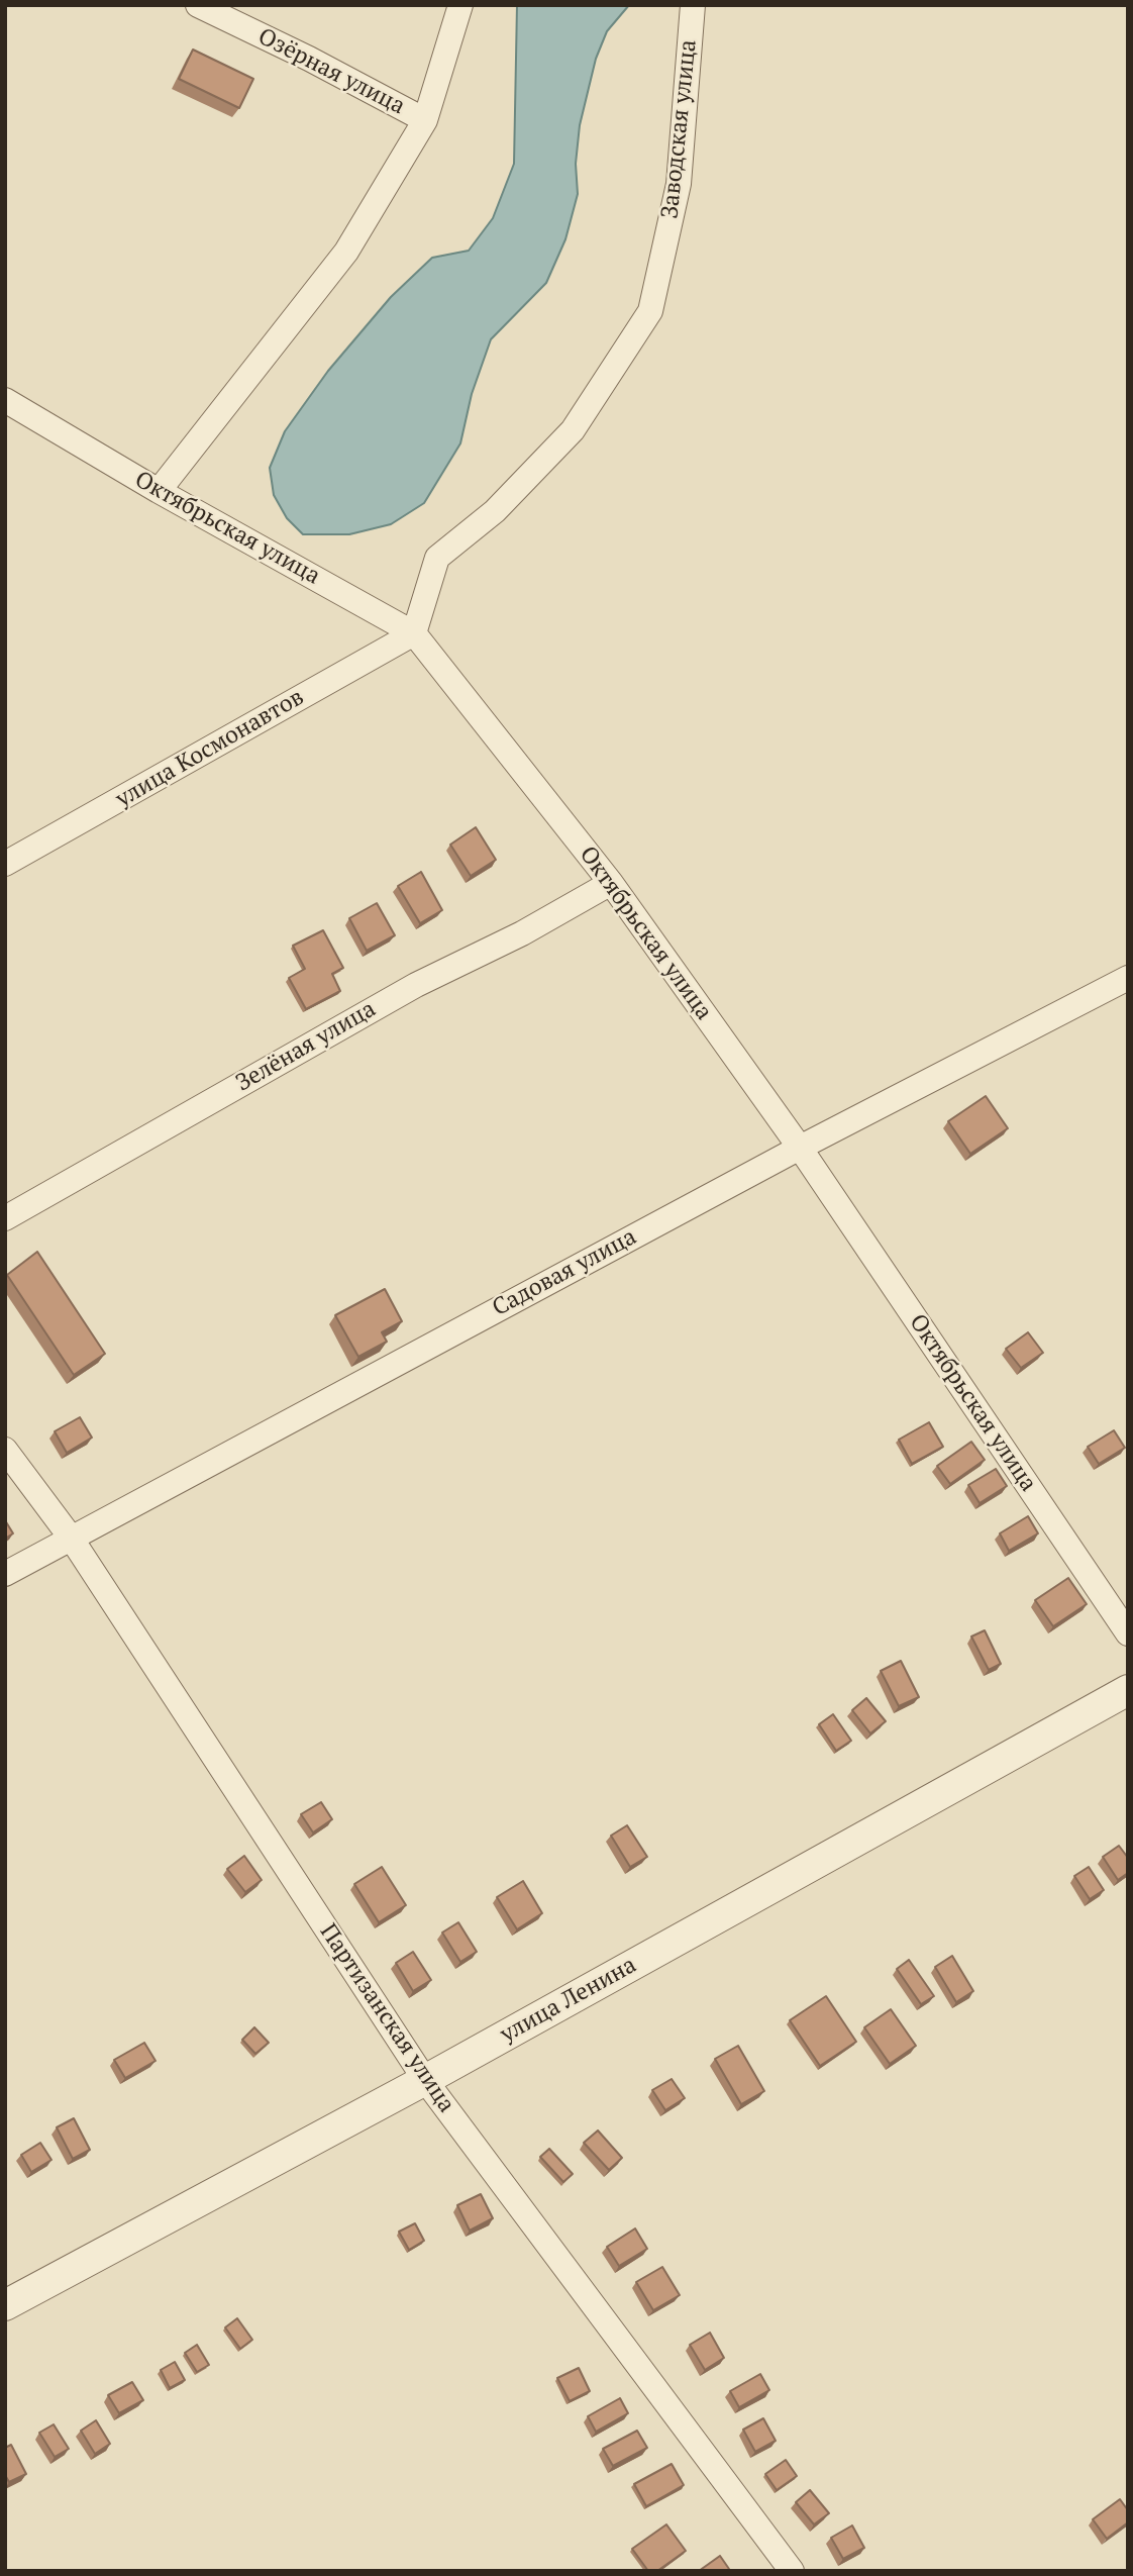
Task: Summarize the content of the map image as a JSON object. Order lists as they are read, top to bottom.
{
  "streets": {
    "street": [
      "Озёрная улица",
      "Заводская улица",
      "Октябрьская улица",
      "улица Космонавтов",
      "Зелёная улица",
      "Садовая улица",
      "улица Ленина",
      "Партизанская улица"
    ]
  },
  "crossings": [
    ["Заводская улица", "Октябрьская улица"],
    ["Заводская улица", "улица Космонавтов"],
    ["Октябрьская улица", "улица Космонавтов"],
    ["Октябрьская улица", "Зелёная улица"],
    ["Октябрьская улица", "Садовая улица"],
    ["Садовая улица", "Партизанская улица"],
    ["улица Ленина", "Партизанская улица"]
  ]
}
